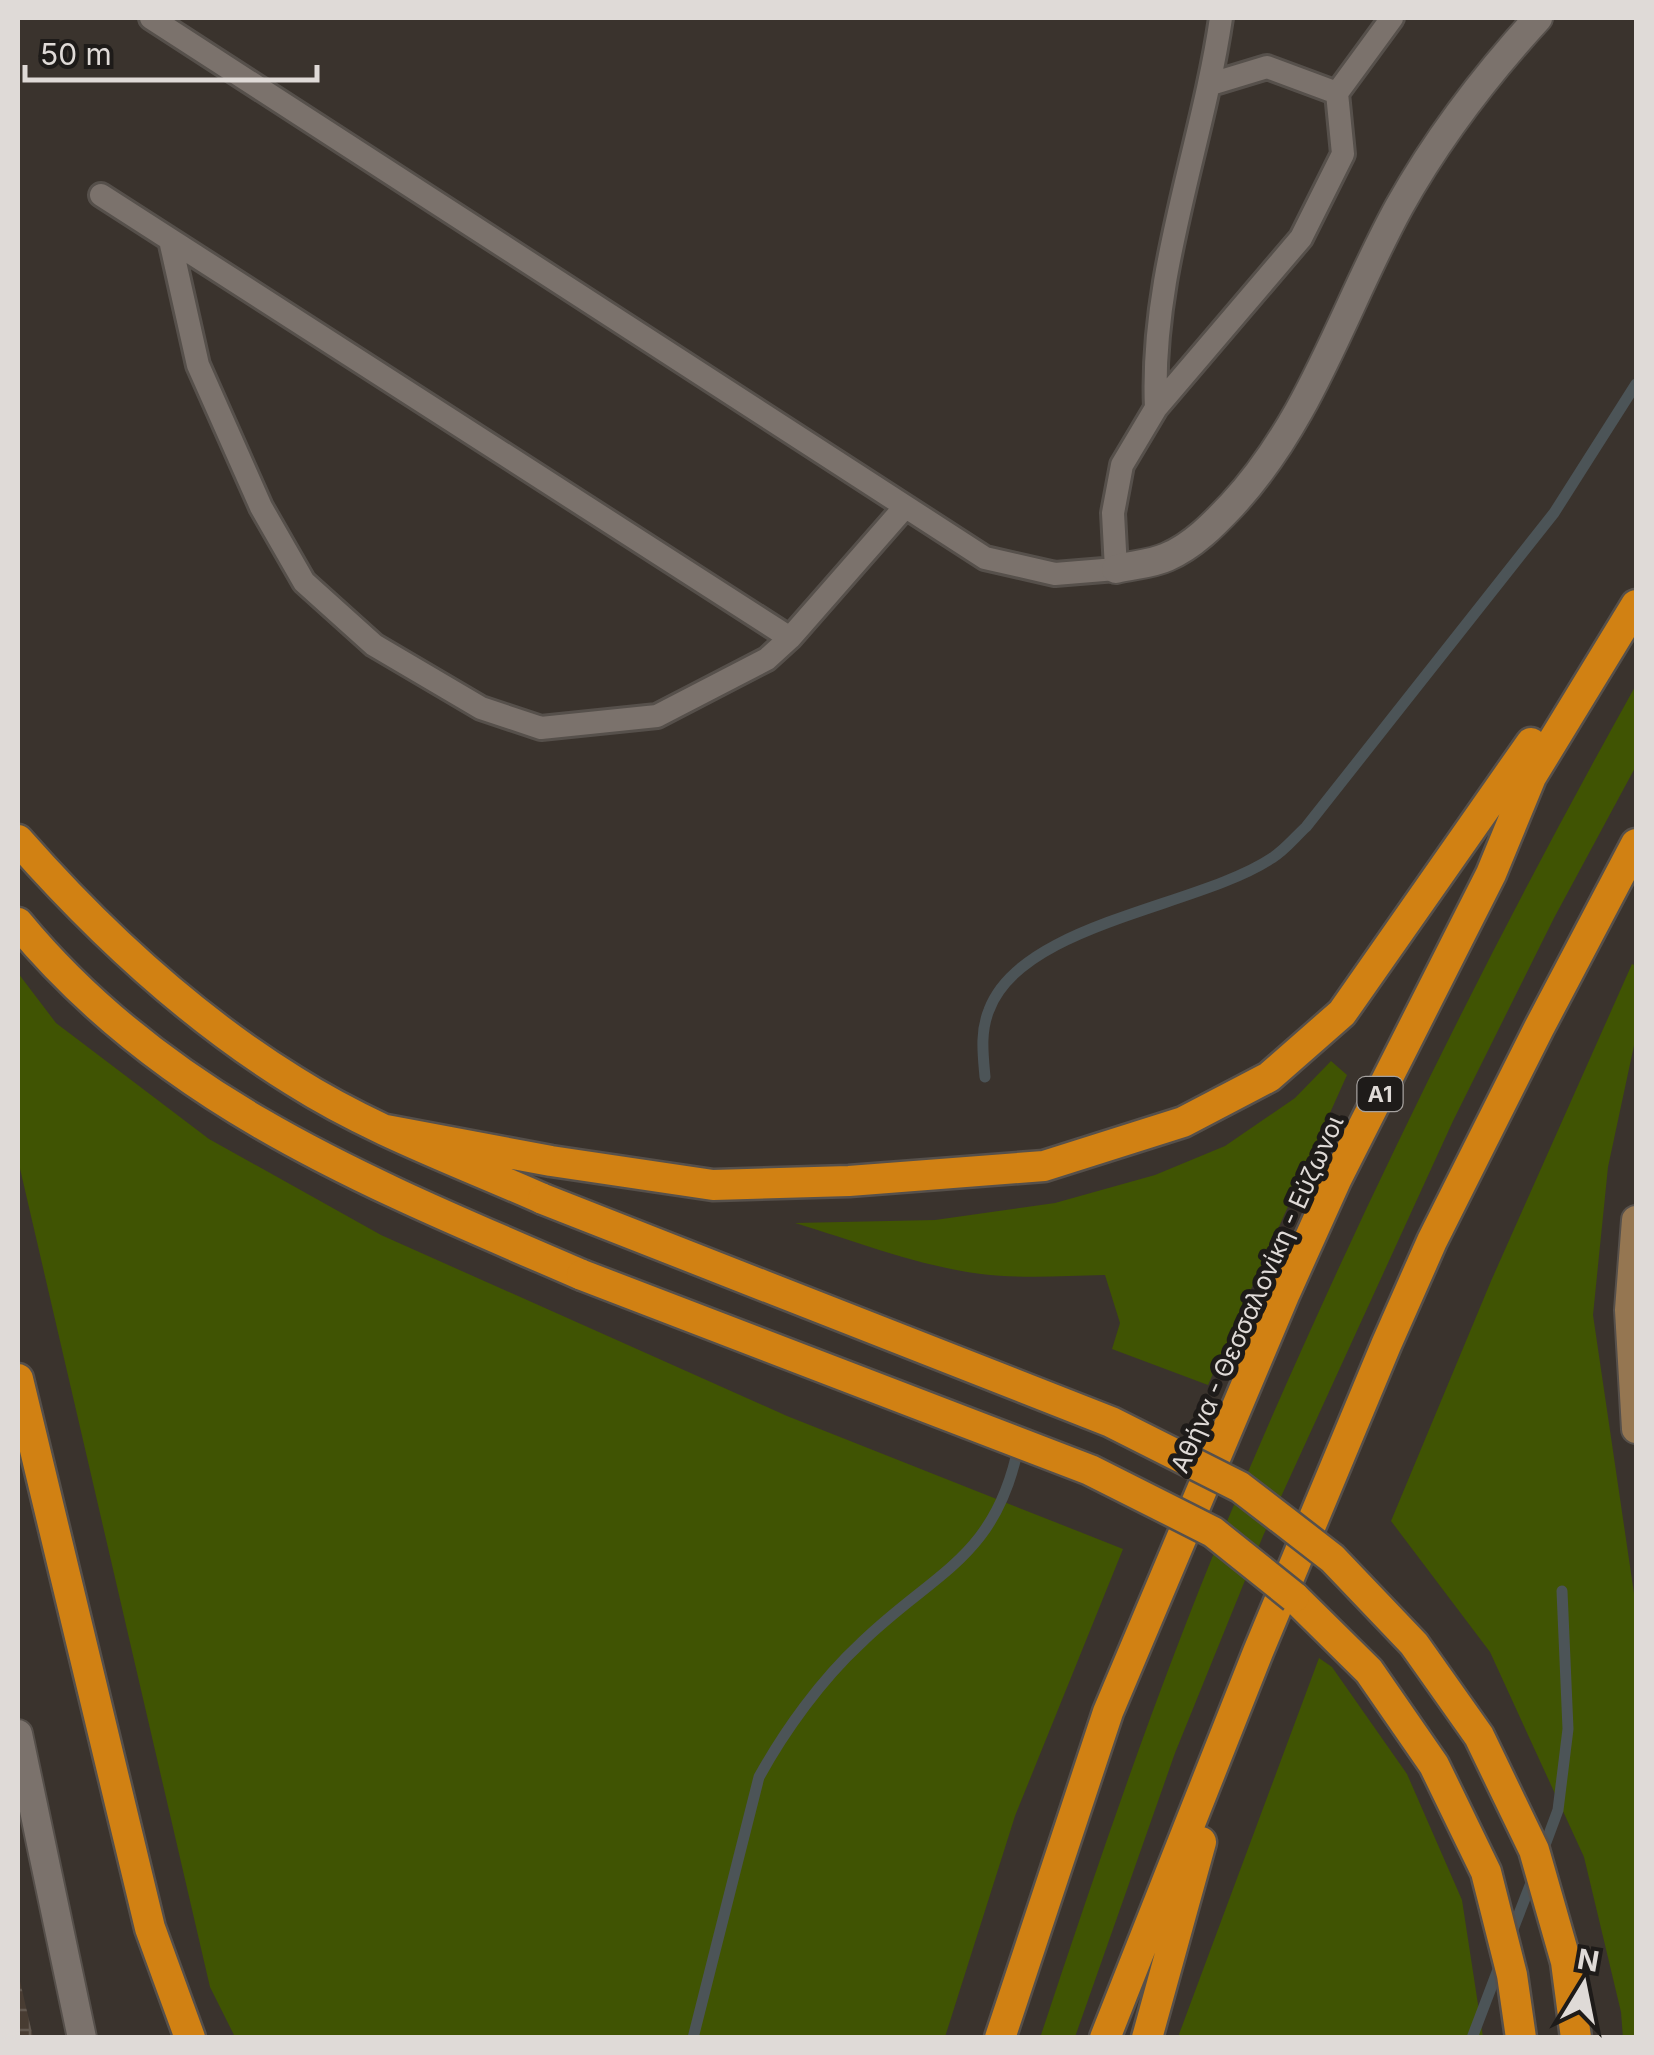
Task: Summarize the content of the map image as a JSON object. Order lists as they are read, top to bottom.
{
  "streets": {
    "highway": ["Α1", "Αθήνα - Θεσσαλονίκη - Εύζωνοι"]
  },
  "scale_bar": "50 m",
  "north": "top"
}
